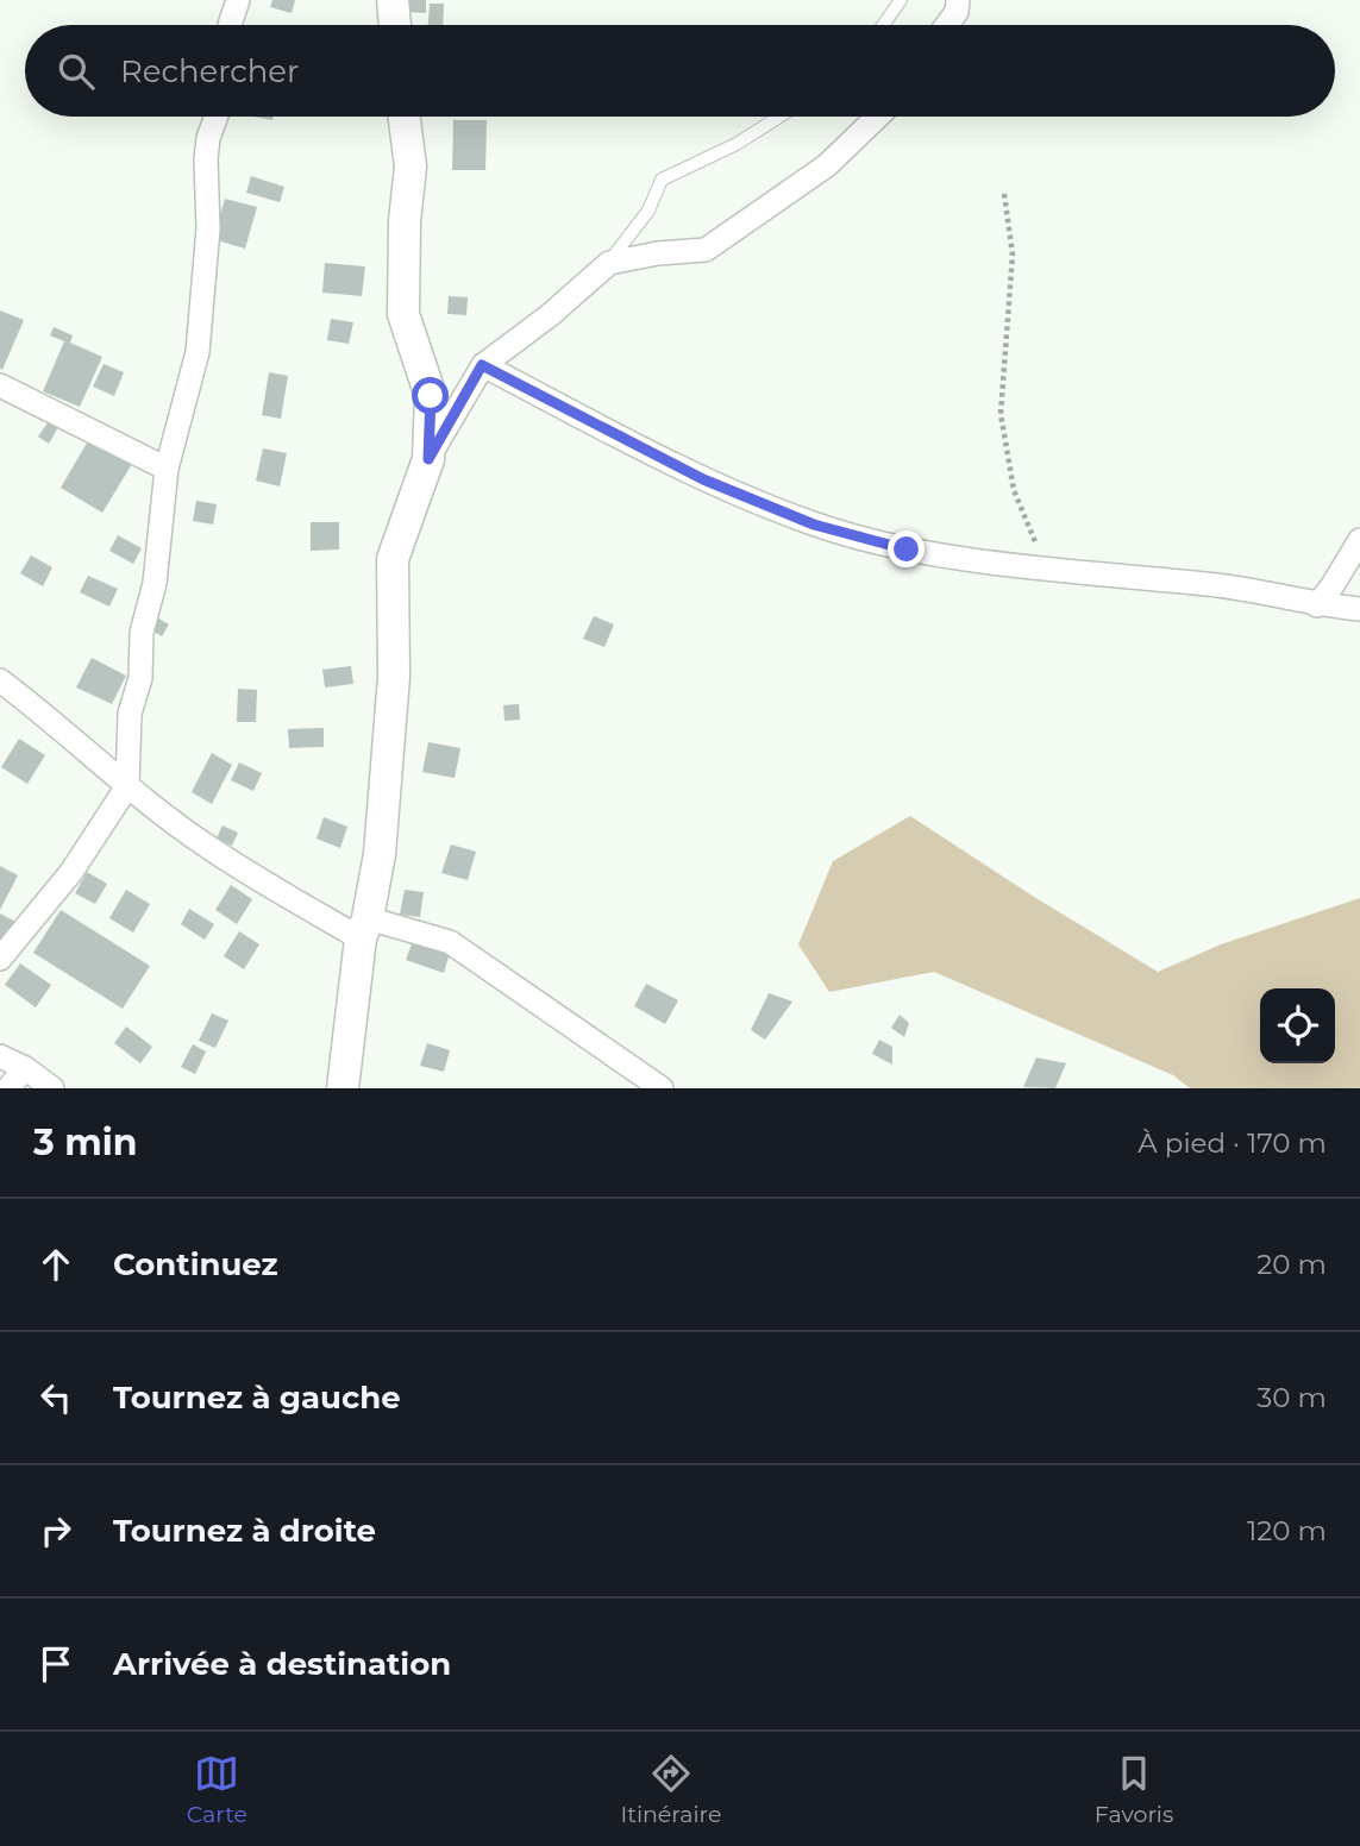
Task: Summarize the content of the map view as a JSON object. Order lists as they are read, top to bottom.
{
  "page": {
    "search": "Rechercher",
    "heading": ["3 min", "À pied · 170 m"],
    "list": [
      ["Continuez", "20 m"],
      ["Tournez à gauche", "30 m"],
      ["Tournez à droite", "120 m"],
      "Arrivée à destination"
    ],
    "nav": ["Carte", "Itinéraire", "Favoris"]
  }
}
